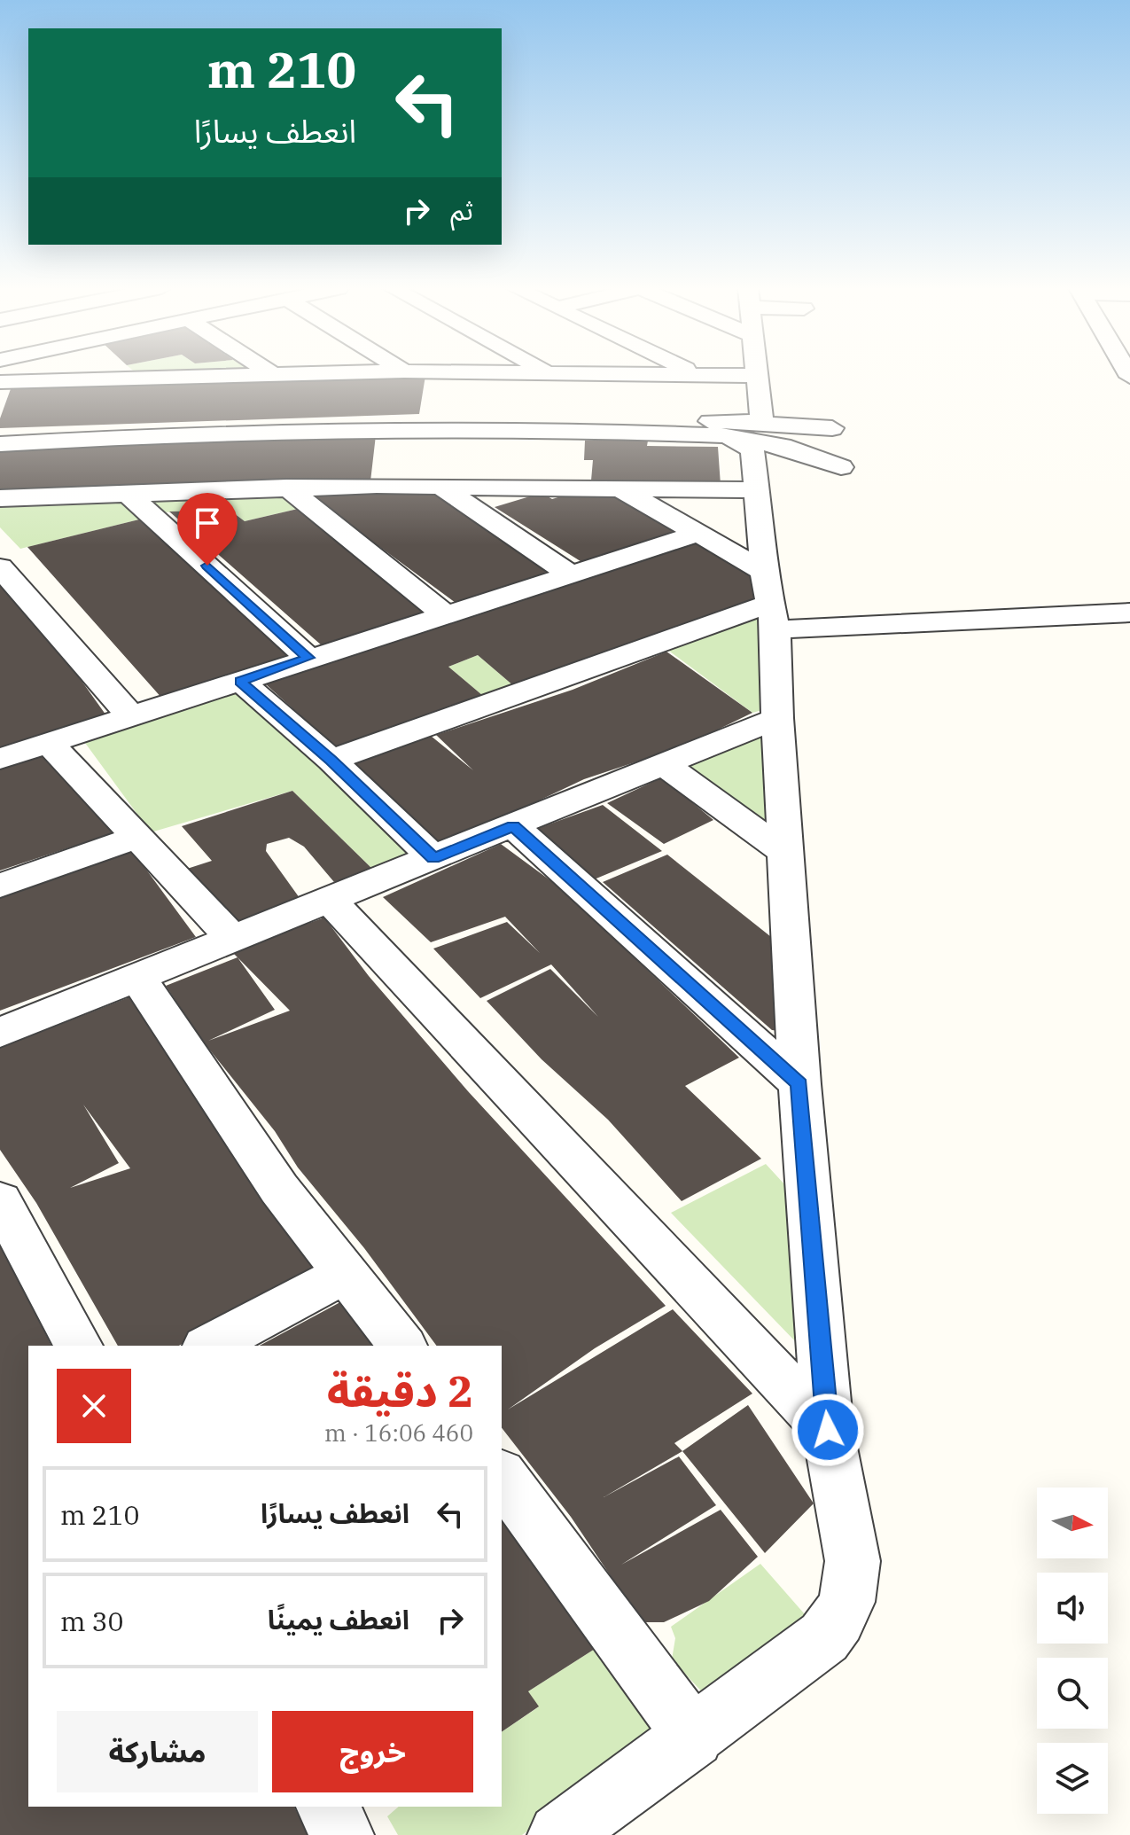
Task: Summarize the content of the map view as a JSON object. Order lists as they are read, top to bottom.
{
  "north": "right",
  "page": {
    "turn": ["210 m", "انعطف يسارًا"],
    "then": "ثم",
    "heading": ["2 دقيقة", "460 m · 16:06"],
    "list": [
      {
        "name": "انعطف يسارًا",
        "value": "210 m"
      },
      {
        "name": "انعطف يمينًا",
        "value": "30 m"
      }
    ],
    "buttons": ["خروج", "مشاركة"]
  }
}
